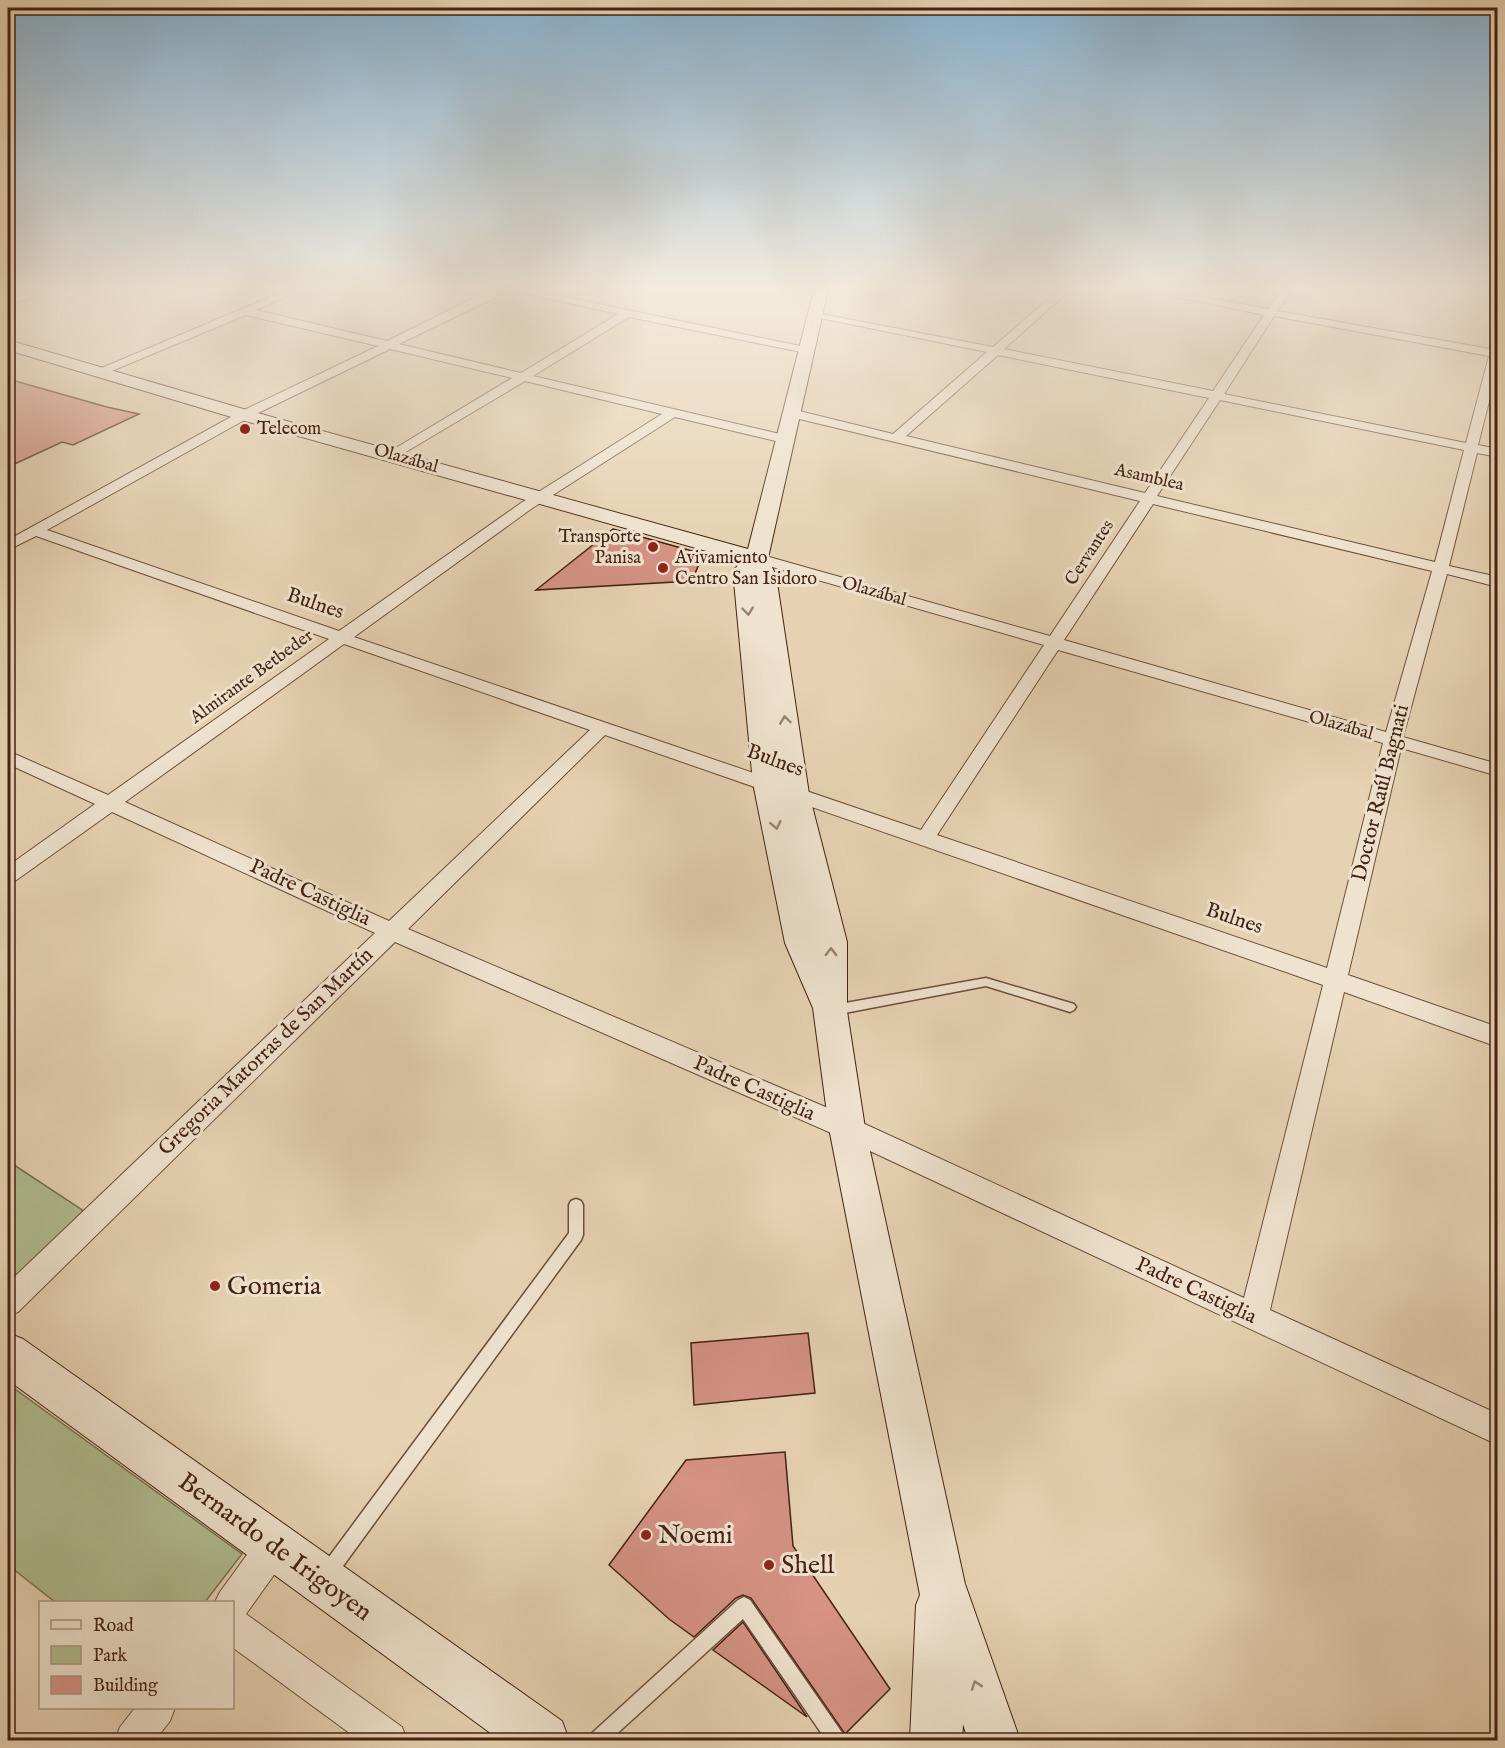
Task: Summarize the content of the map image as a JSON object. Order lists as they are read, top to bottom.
{
  "streets": {
    "main road": ["Olazábal", "Bernardo de Irigoyen"],
    "street": [
      "Asamblea",
      "Cervantes",
      "Bulnes",
      "Almirante Betbeder",
      "Doctor Raúl Bagnati",
      "Padre Castiglia",
      "Gregoria Matorras de San Martín"
    ]
  },
  "crossings": [
    ["Olazábal", "Cervantes"],
    ["Olazábal", "Almirante Betbeder"],
    ["Olazábal", "Doctor Raúl Bagnati"],
    ["Asamblea", "Cervantes"],
    ["Asamblea", "Doctor Raúl Bagnati"],
    ["Cervantes", "Bulnes"],
    ["Bulnes", "Almirante Betbeder"],
    ["Bulnes", "Doctor Raúl Bagnati"],
    ["Bulnes", "Gregoria Matorras de San Martín"],
    ["Almirante Betbeder", "Padre Castiglia"],
    ["Doctor Raúl Bagnati", "Padre Castiglia"],
    ["Padre Castiglia", "Gregoria Matorras de San Martín"]
  ],
  "places": [
    "Telecom",
    "Transporte Panisa",
    "Avivamiento Centro San Isidoro",
    "Gomeria",
    "Noemi",
    "Shell"
  ],
  "legend": ["Road", "Park", "Building"]
}
